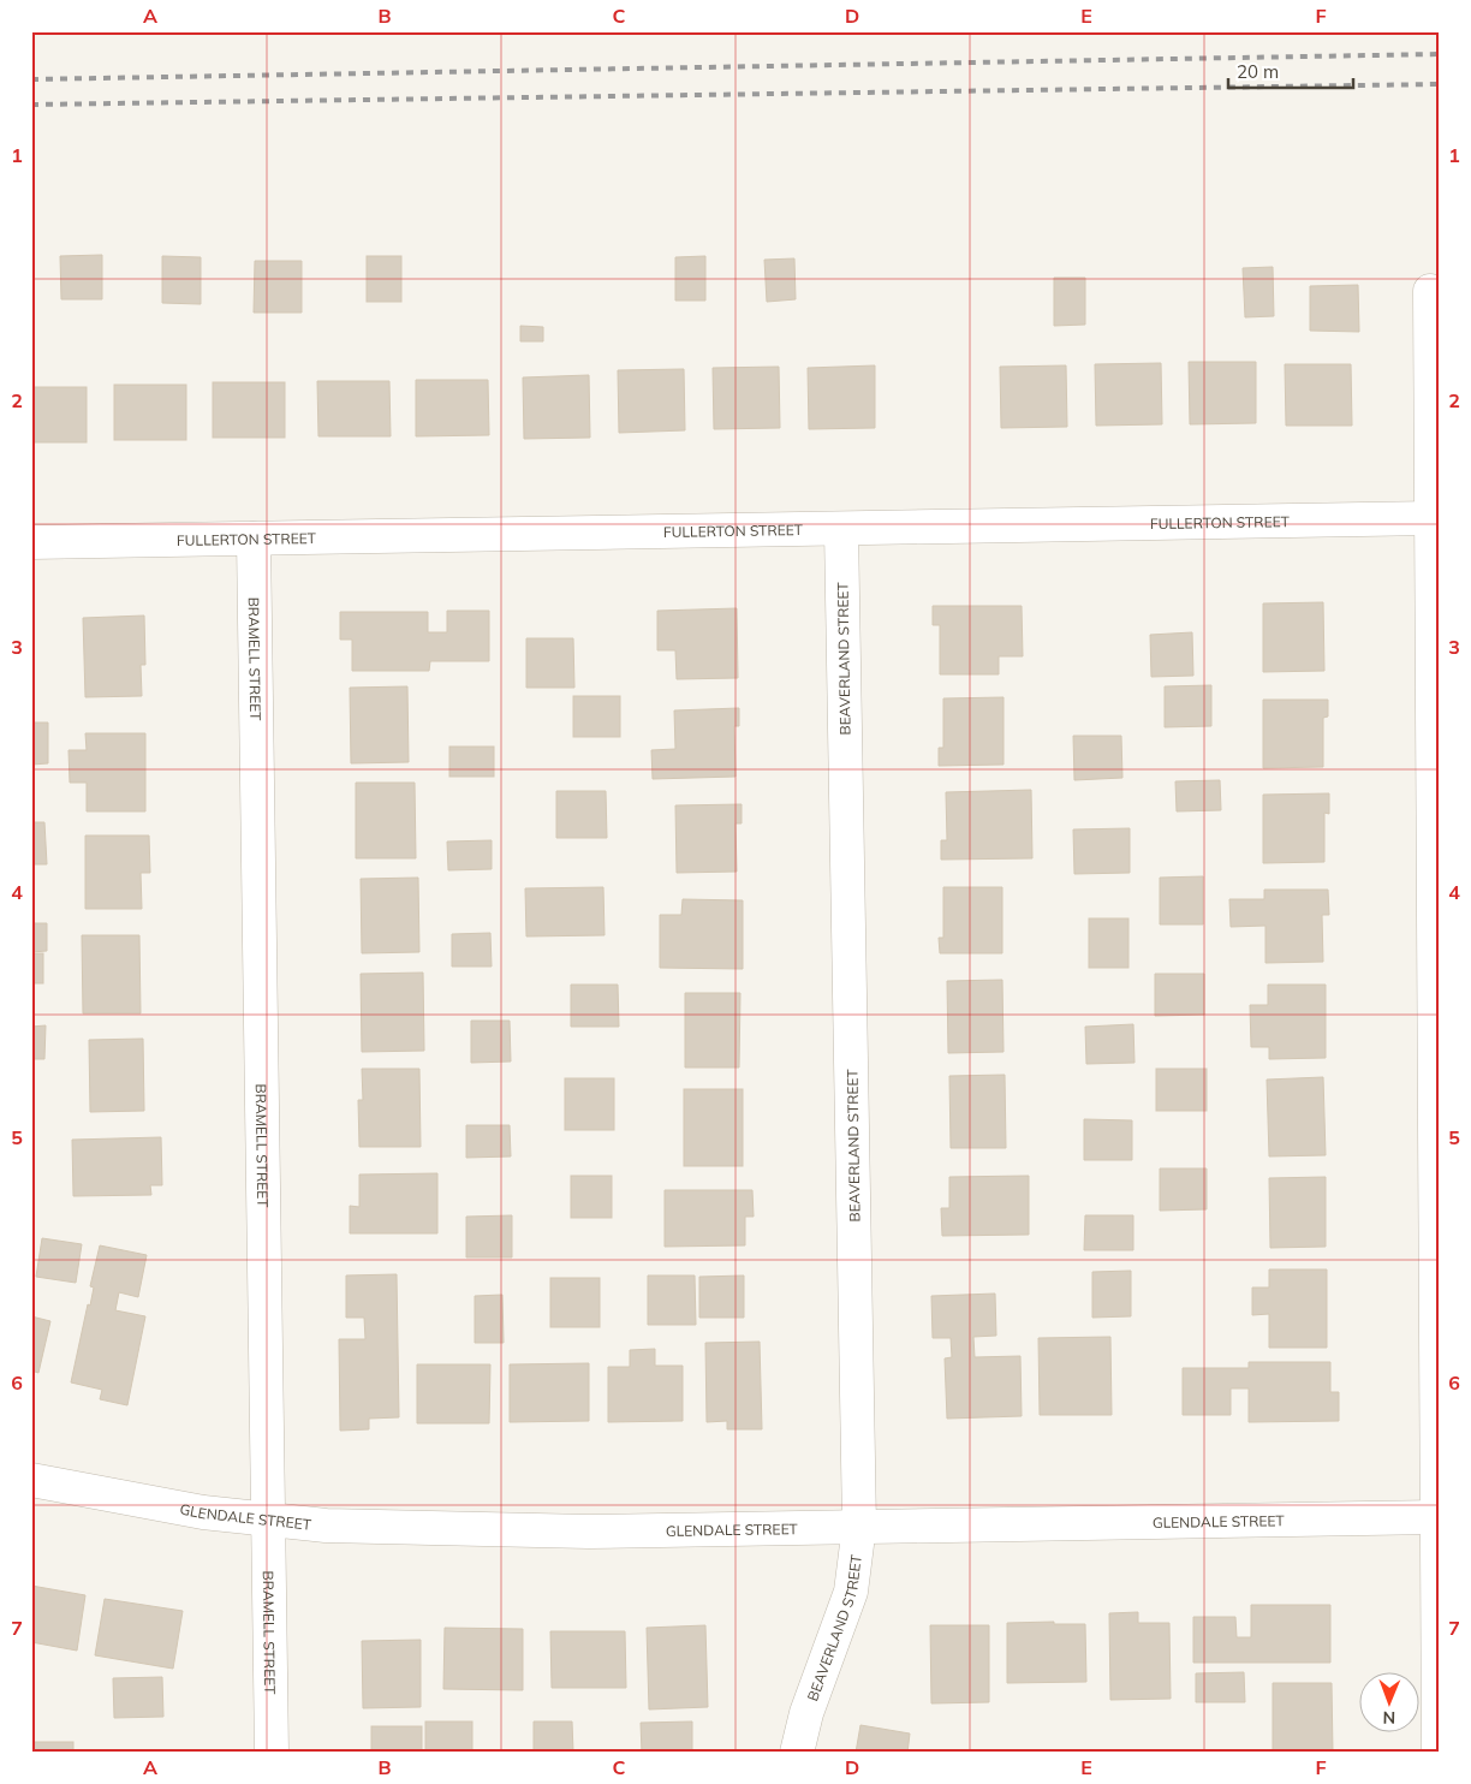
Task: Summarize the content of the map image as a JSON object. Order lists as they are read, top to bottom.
{
  "streets": {
    "street": [
      "FULLERTON STREET",
      "BRAMELL STREET",
      "BEAVERLAND STREET",
      "GLENDALE STREET"
    ]
  },
  "crossings": [
    ["FULLERTON STREET", "BRAMELL STREET"],
    ["FULLERTON STREET", "BEAVERLAND STREET"],
    ["BRAMELL STREET", "GLENDALE STREET"],
    ["BEAVERLAND STREET", "GLENDALE STREET"]
  ],
  "scale_bar": "20 m",
  "north": "bottom",
  "grid": {
    "columns": [
      "A",
      "B",
      "C",
      "D",
      "E",
      "F"
    ],
    "rows": [
      "1",
      "2",
      "3",
      "4",
      "5",
      "6",
      "7"
    ]
  }
}
